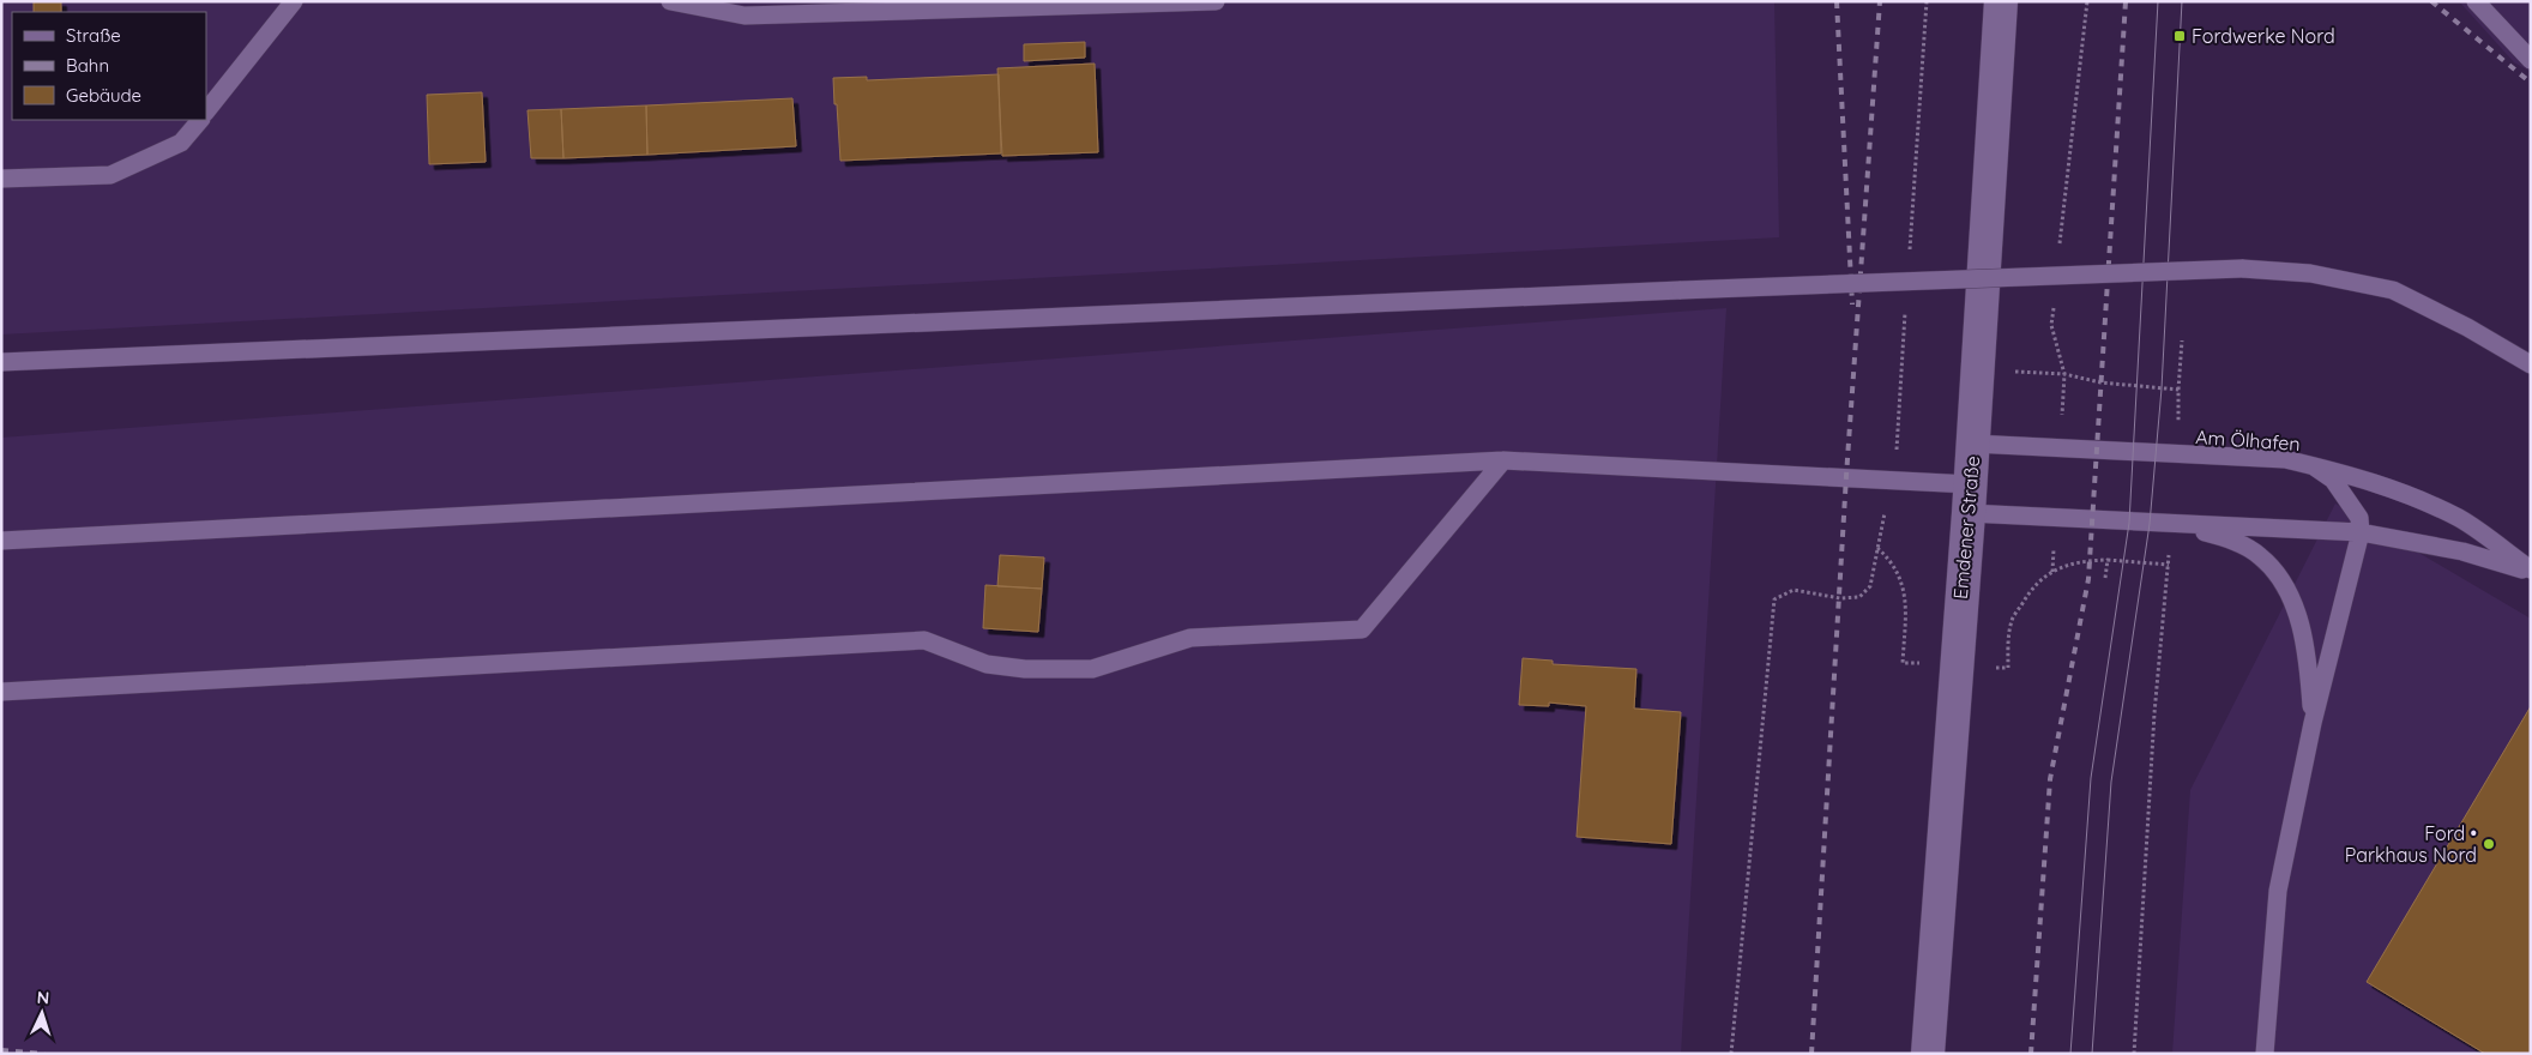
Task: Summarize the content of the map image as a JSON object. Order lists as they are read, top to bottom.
{
  "streets": {
    "street": ["Emdener Straße"],
    "lane": ["Am Ölhafen"]
  },
  "crossings": [
    ["Am Ölhafen", "Emdener Straße"]
  ],
  "places": {
    "transit": ["Fordwerke Nord"],
    "other": ["Ford • Parkhaus Nord"]
  },
  "legend": ["Straße", "Bahn", "Gebäude"],
  "north": "top"
}
